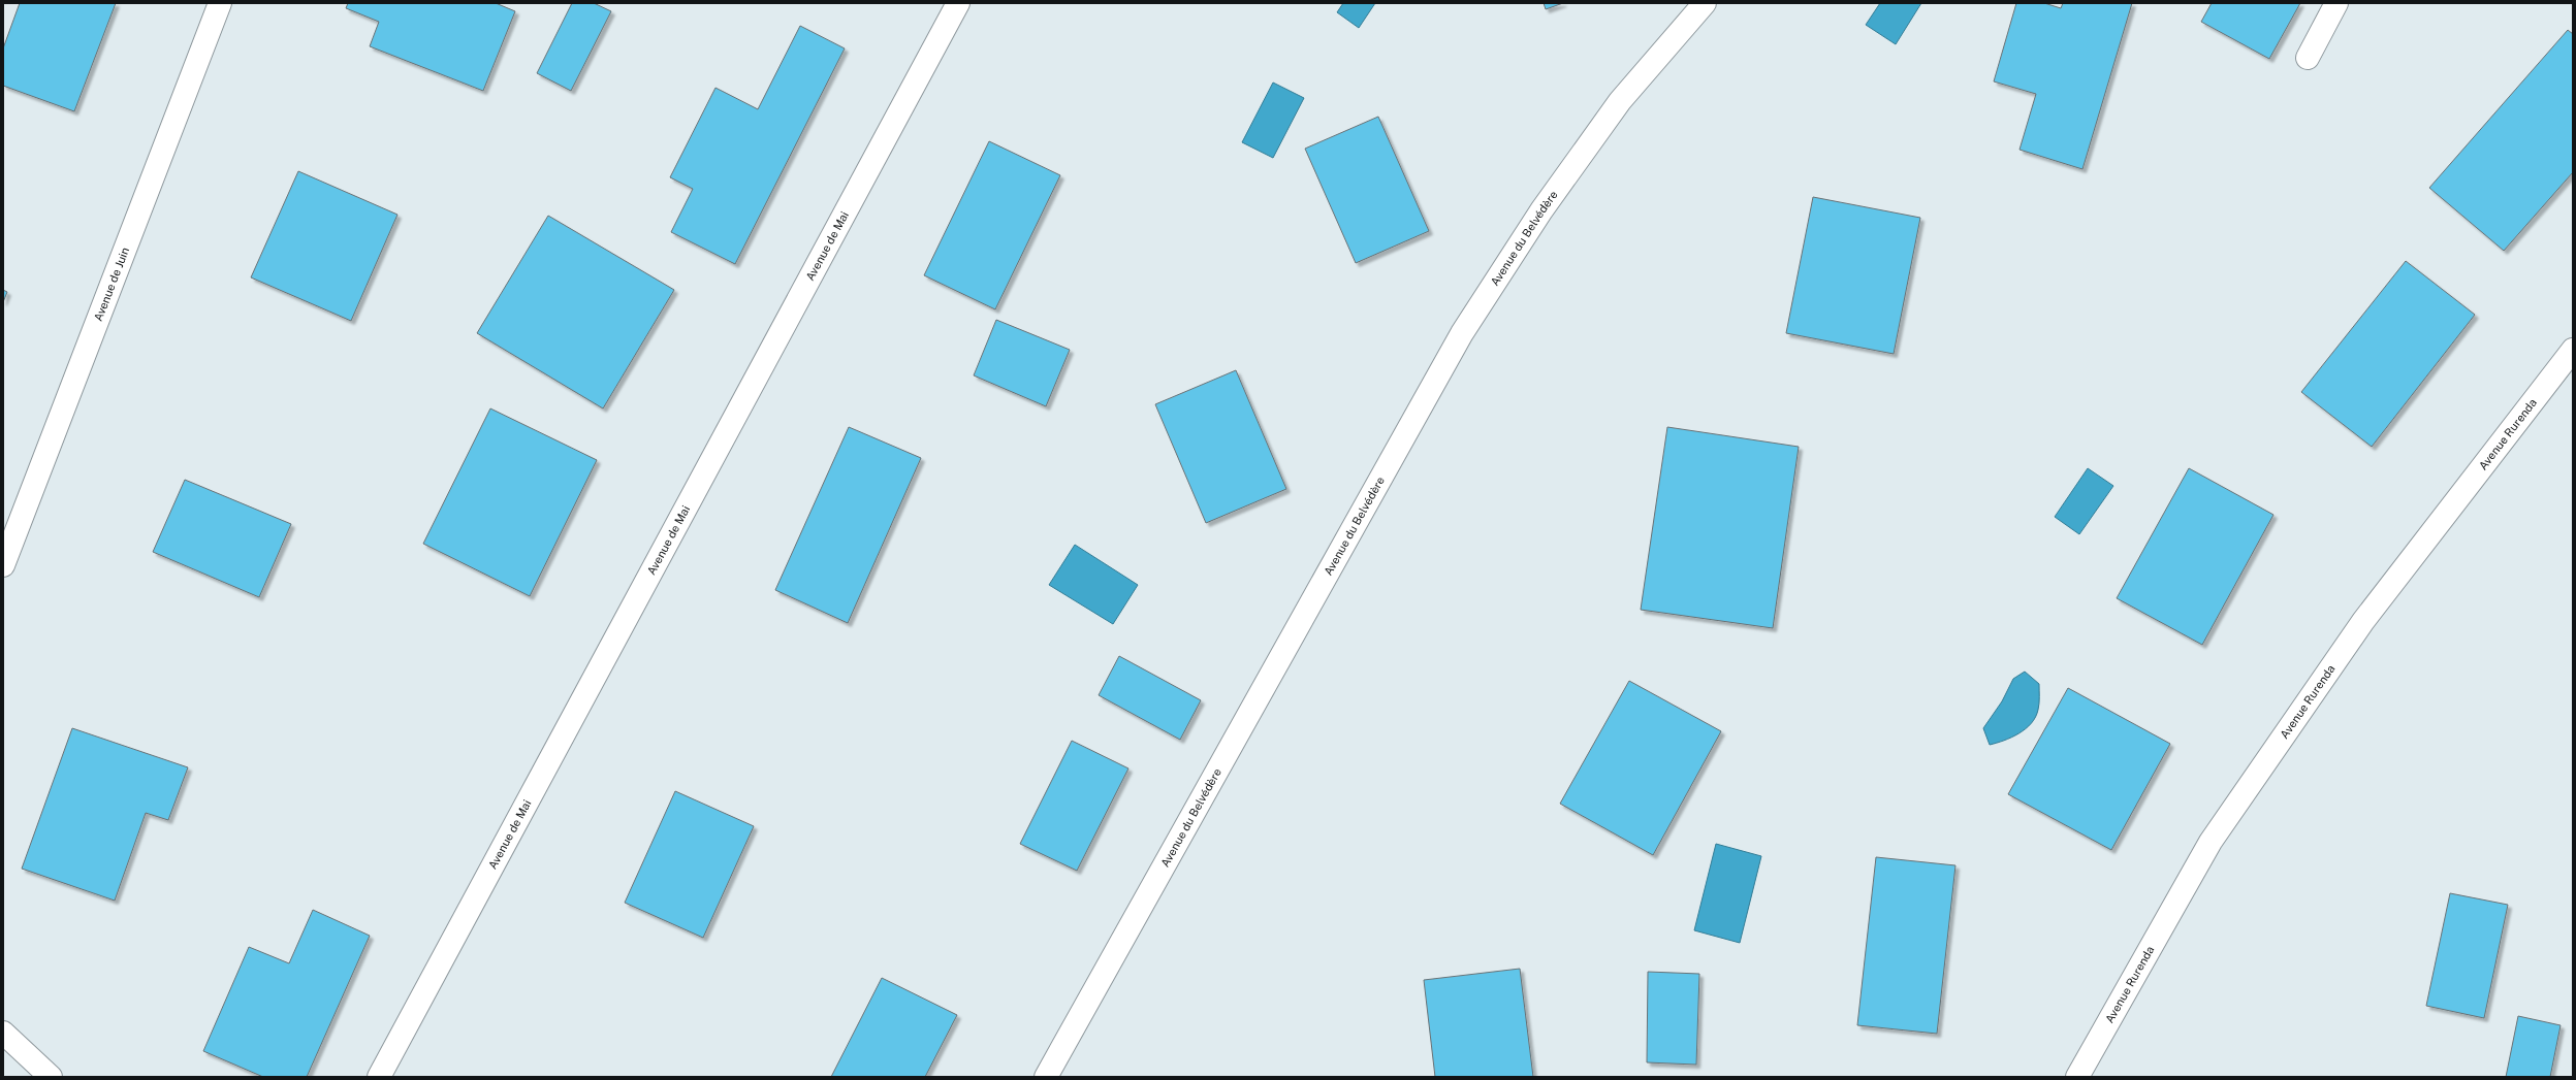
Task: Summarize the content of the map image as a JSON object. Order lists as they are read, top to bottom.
{
  "streets": {
    "street": [
      "Avenue du Belvédère",
      "Avenue de Mai",
      "Avenue de Juin",
      "Avenue Rurenda"
    ]
  }
}
